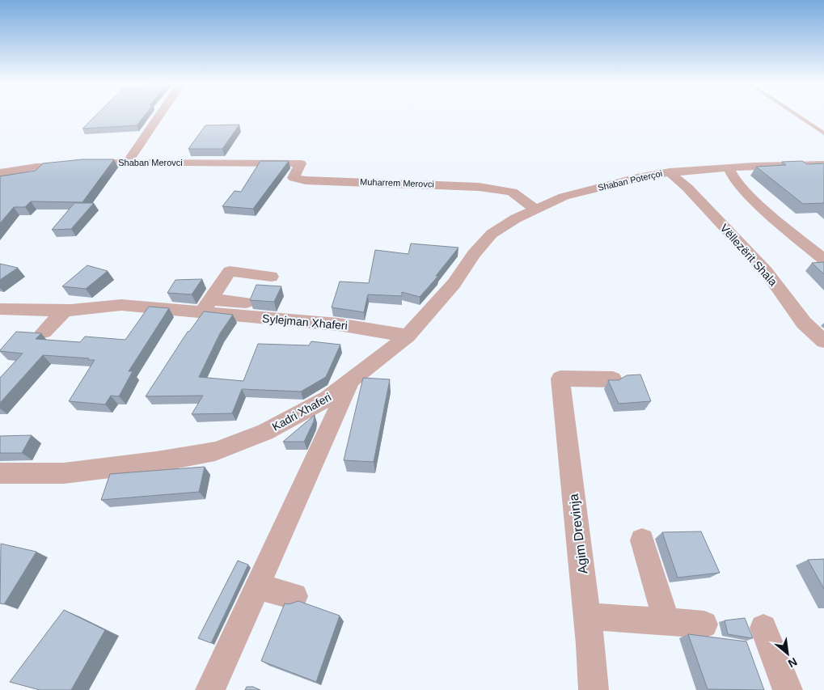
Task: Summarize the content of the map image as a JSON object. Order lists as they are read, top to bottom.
{
  "streets": {
    "street": [
      "Shaban Merovci",
      "Shaban Poterçoi",
      "Muharrem Merovci",
      "Vëllezërit Shala",
      "Sylejman Xhaferi",
      "Kadri Xhaferi",
      "Agim Drevinja"
    ]
  },
  "crossings": [
    ["Shaban Merovci", "Muharrem Merovci"],
    ["Shaban Poterçoi", "Muharrem Merovci"],
    ["Shaban Poterçoi", "Vëllezërit Shala"],
    ["Shaban Poterçoi", "Kadri Xhaferi"],
    ["Muharrem Merovci", "Kadri Xhaferi"],
    ["Sylejman Xhaferi", "Kadri Xhaferi"]
  ],
  "north": "bottom right"
}
